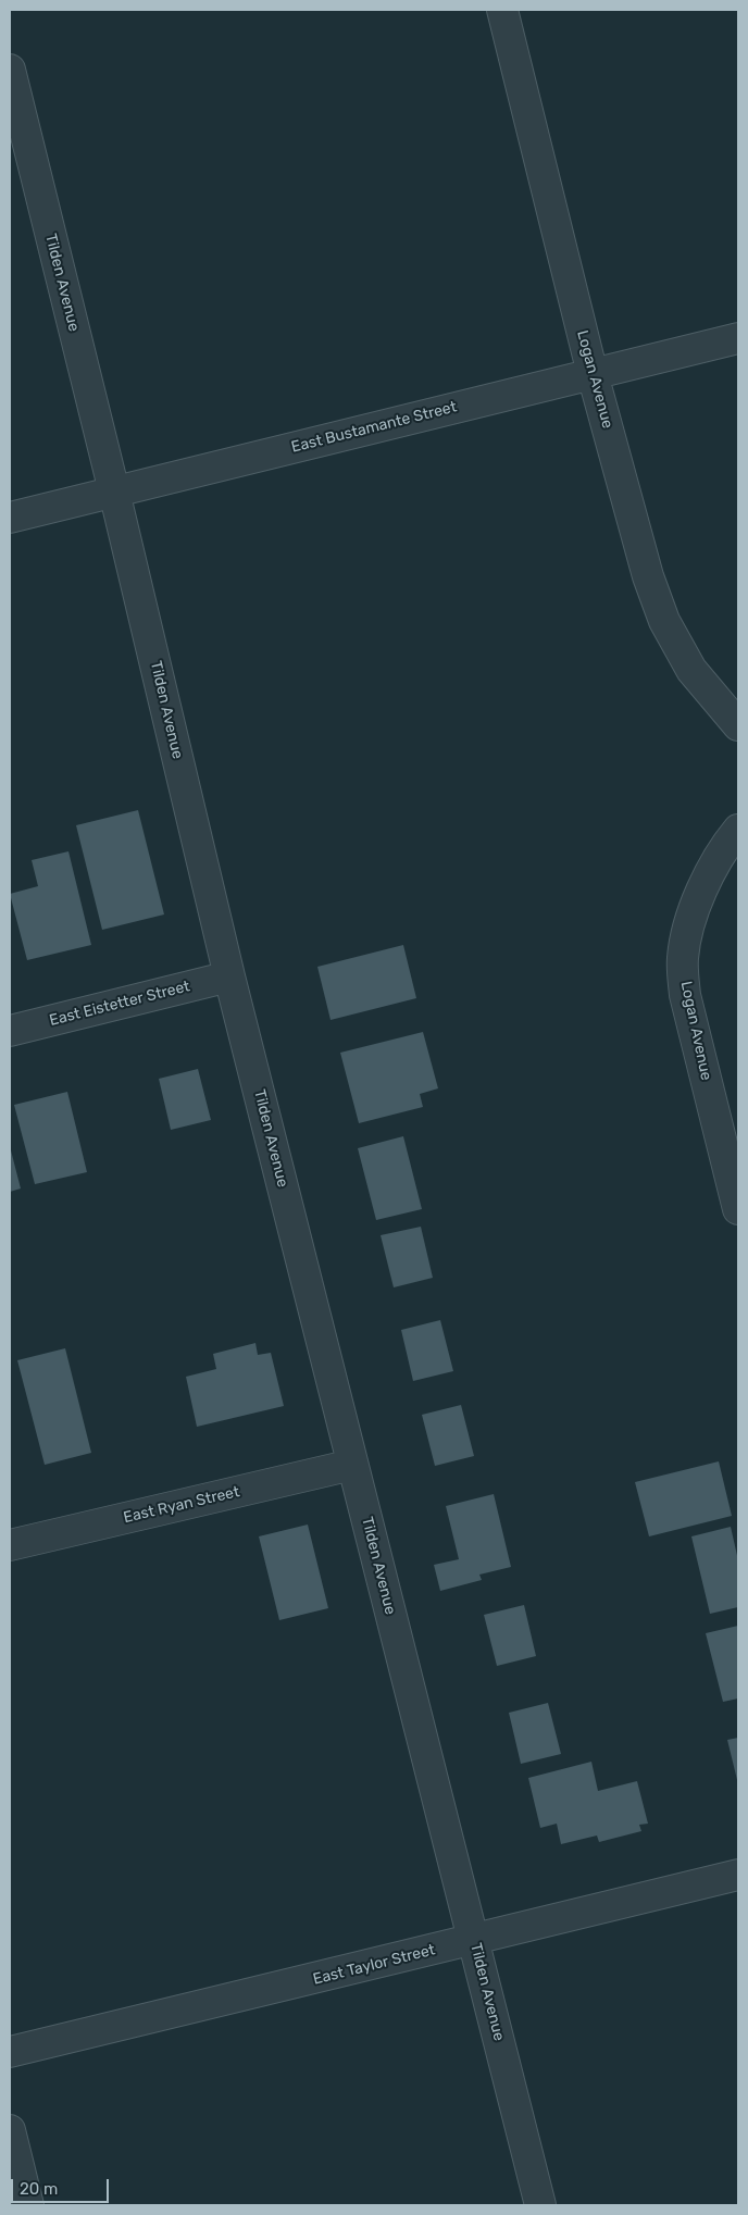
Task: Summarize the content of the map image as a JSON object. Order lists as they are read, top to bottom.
{
  "streets": {
    "street": [
      "Tilden Avenue",
      "Logan Avenue",
      "East Bustamante Street",
      "East Eistetter Street",
      "East Ryan Street",
      "East Taylor Street"
    ]
  },
  "crossings": [
    ["Tilden Avenue", "East Bustamante Street"],
    ["Tilden Avenue", "East Eistetter Street"],
    ["Tilden Avenue", "East Ryan Street"],
    ["Tilden Avenue", "East Taylor Street"],
    ["Logan Avenue", "East Bustamante Street"]
  ],
  "scale_bar": "20 m"
}
